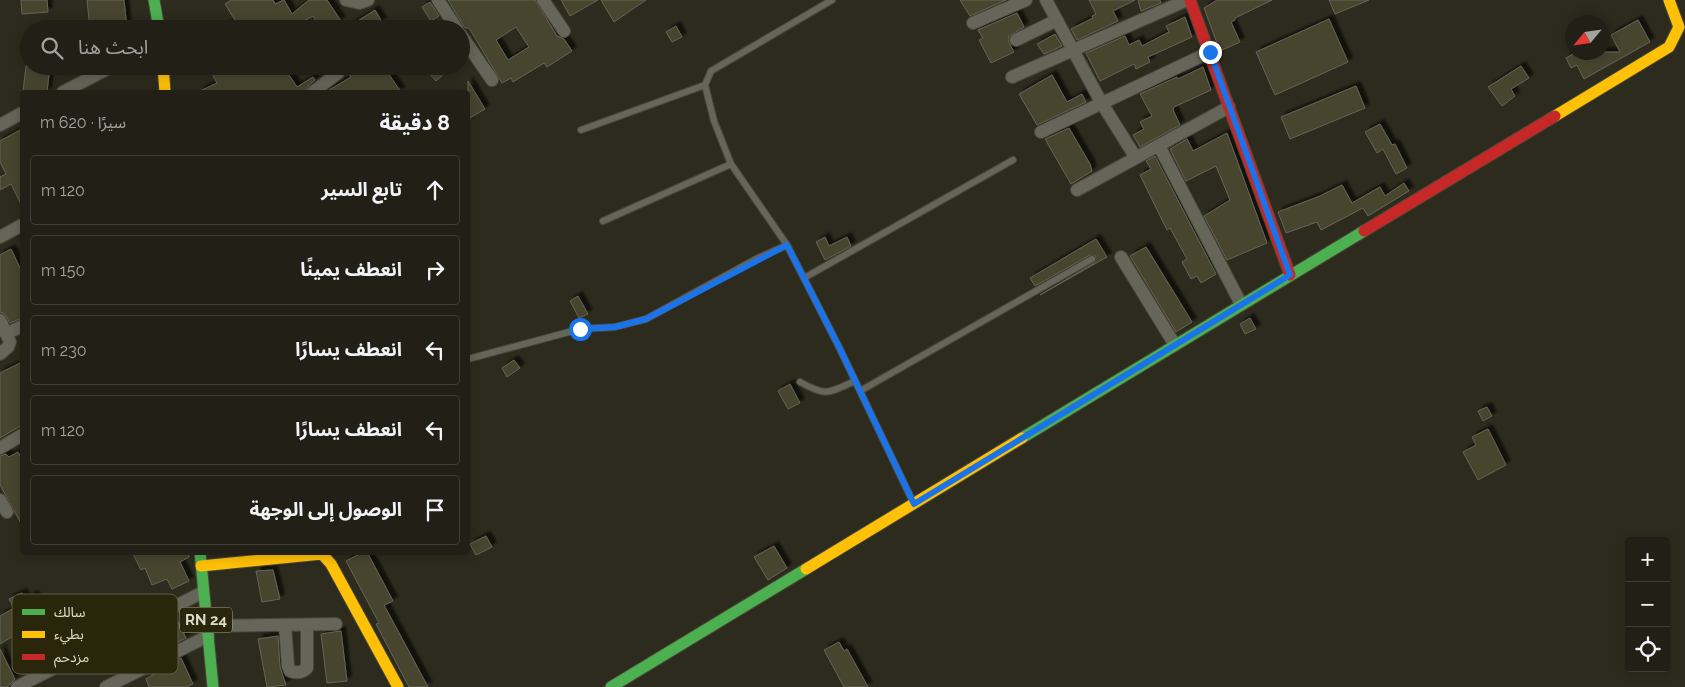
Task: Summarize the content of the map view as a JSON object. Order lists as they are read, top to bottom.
{
  "streets": {
    "street": ["RN 24"]
  },
  "legend": ["سالك", "بطيء", "مزدحم"],
  "north": "bottom left",
  "page": {
    "search": "ابحث هنا",
    "heading": ["8 دقيقة", "سيرًا · 620 m"],
    "list": [
      ["تابع السير", "120 m"],
      ["انعطف يمينًا", "150 m"],
      ["انعطف يسارًا", "230 m"],
      ["انعطف يسارًا", "120 m"],
      "الوصول إلى الوجهة"
    ],
    "map_buttons": ["+", "−"]
  }
}
